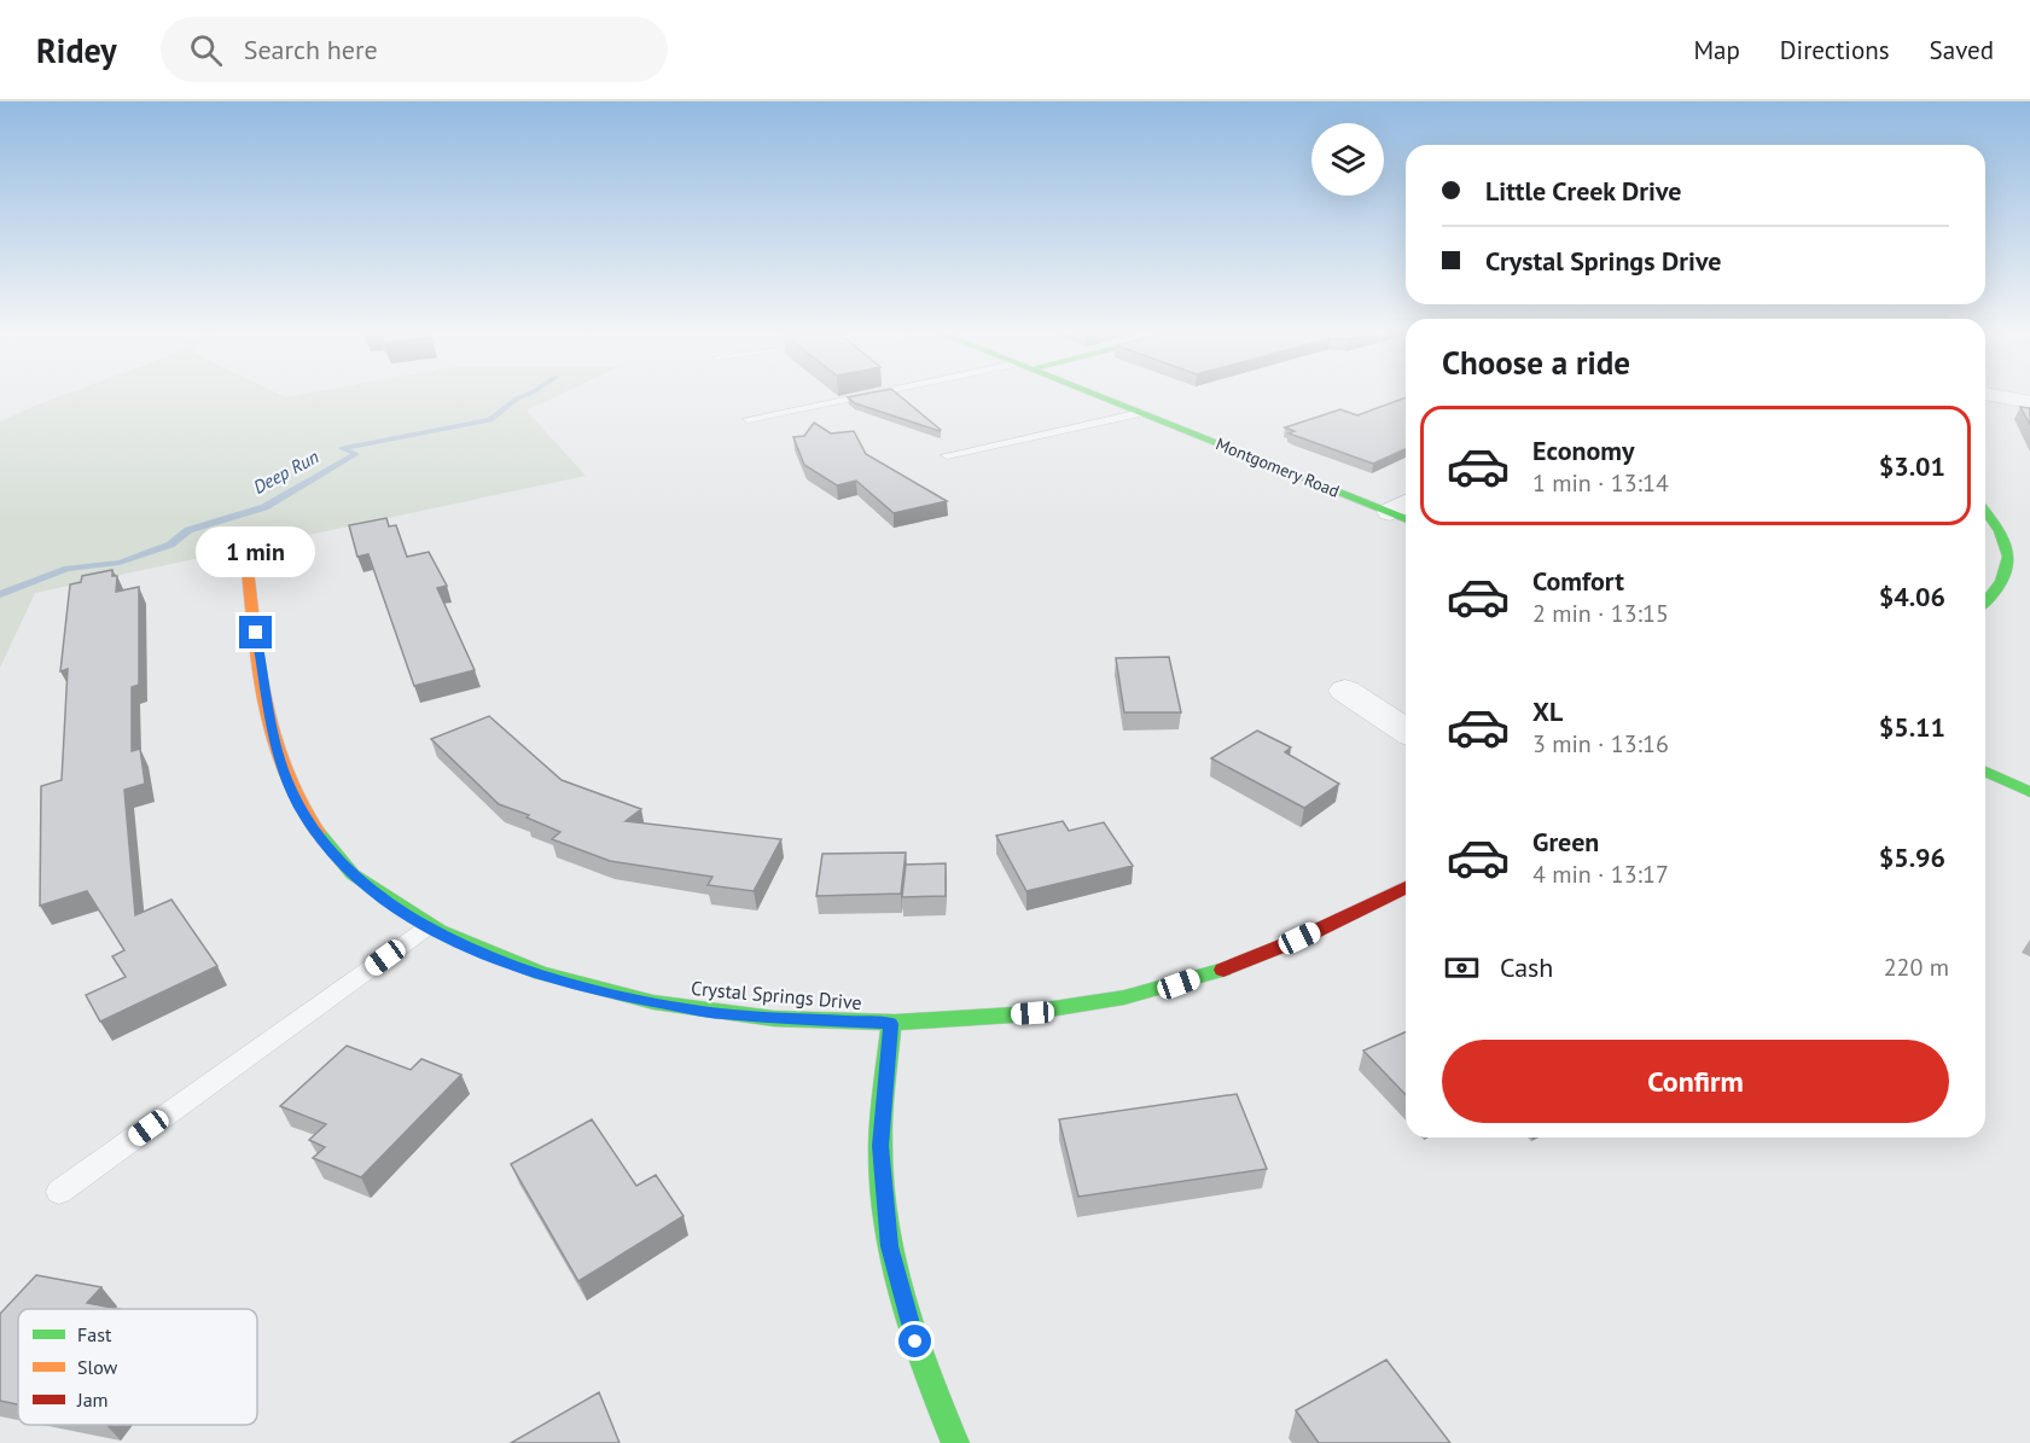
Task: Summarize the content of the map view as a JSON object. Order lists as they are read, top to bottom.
{
  "streets": {
    "street": ["Montgomery Road", "Crystal Springs Drive"]
  },
  "water": ["Deep Run"],
  "legend": ["Fast", "Slow", "Jam"],
  "page": {
    "header": "Ridey",
    "search": "Search here",
    "nav": ["Map", "Directions", "Saved"],
    "banner": ["Little Creek Drive", "Crystal Springs Drive"],
    "heading": "Choose a ride",
    "list": [
      {
        "name": "Economy",
        "note": "1 min · 13:14",
        "value": "$3.01"
      },
      {
        "name": "Comfort",
        "note": "2 min · 13:15",
        "value": "$4.06"
      },
      {
        "name": "XL",
        "note": "3 min · 13:16",
        "value": "$5.11"
      },
      {
        "name": "Green",
        "note": "4 min · 13:17",
        "value": "$5.96"
      }
    ],
    "bubble": "1 min",
    "pay": ["Cash", "220 m"],
    "buttons": "Confirm"
  }
}
